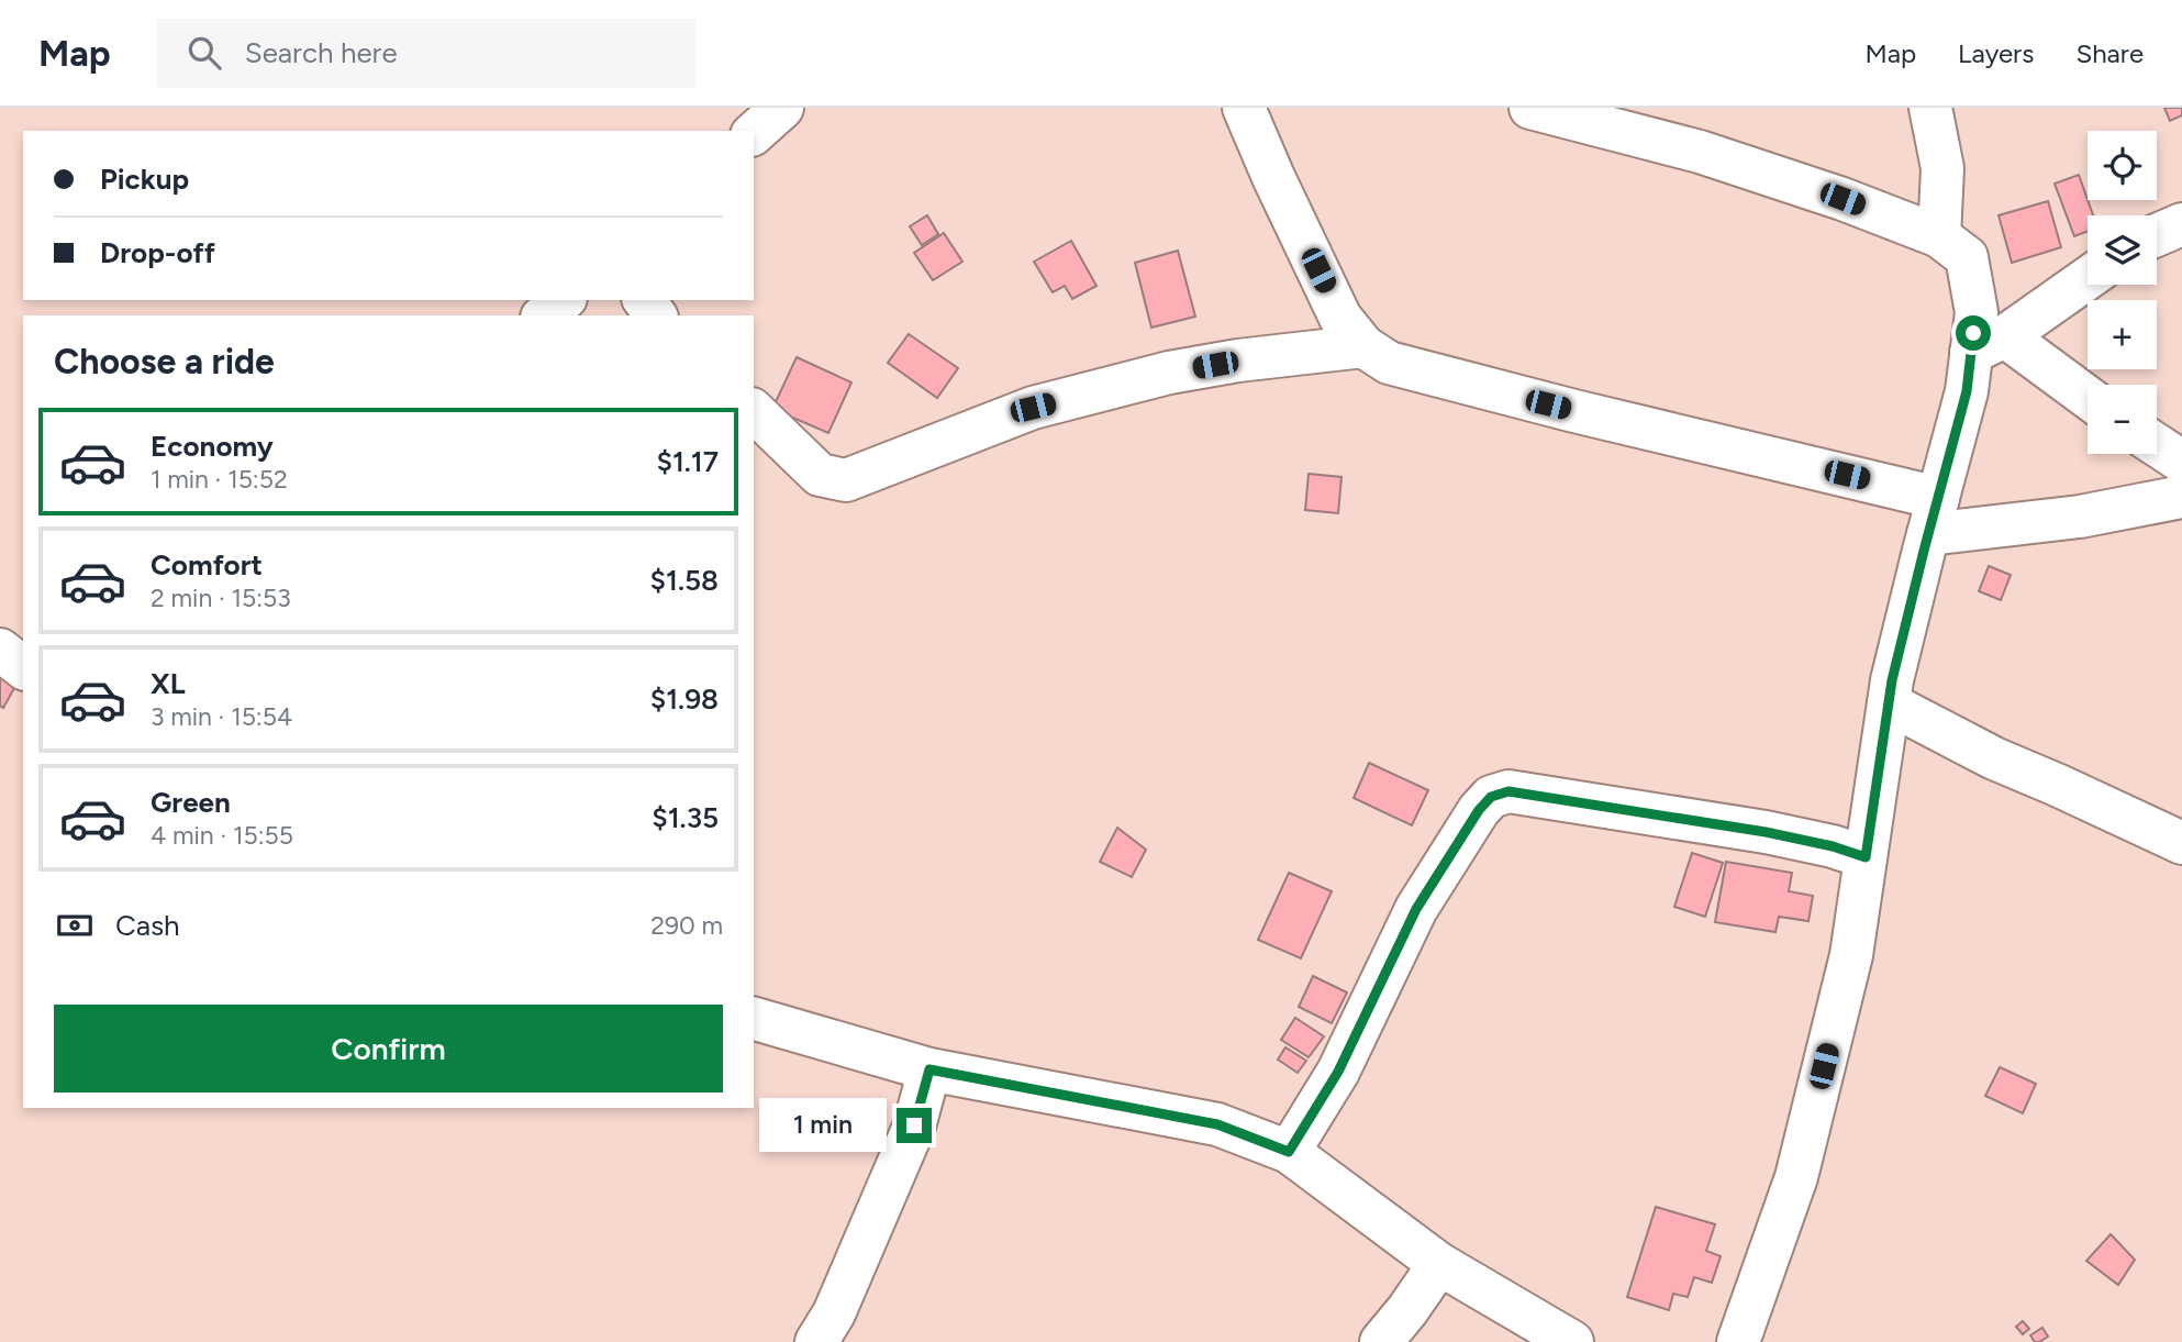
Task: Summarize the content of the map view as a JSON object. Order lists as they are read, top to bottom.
{
  "page": {
    "header": "Map",
    "search": "Search here",
    "nav": ["Map", "Layers", "Share"],
    "map_buttons": ["+", "−"],
    "banner": ["Pickup", "Drop-off"],
    "heading": "Choose a ride",
    "list": [
      {
        "name": "Economy",
        "note": "1 min · 15:52",
        "value": "$1.17"
      },
      {
        "name": "Comfort",
        "note": "2 min · 15:53",
        "value": "$1.58"
      },
      {
        "name": "XL",
        "note": "3 min · 15:54",
        "value": "$1.98"
      },
      {
        "name": "Green",
        "note": "4 min · 15:55",
        "value": "$1.35"
      }
    ],
    "pay": ["Cash", "290 m"],
    "buttons": "Confirm",
    "bubble": "1 min"
  }
}
